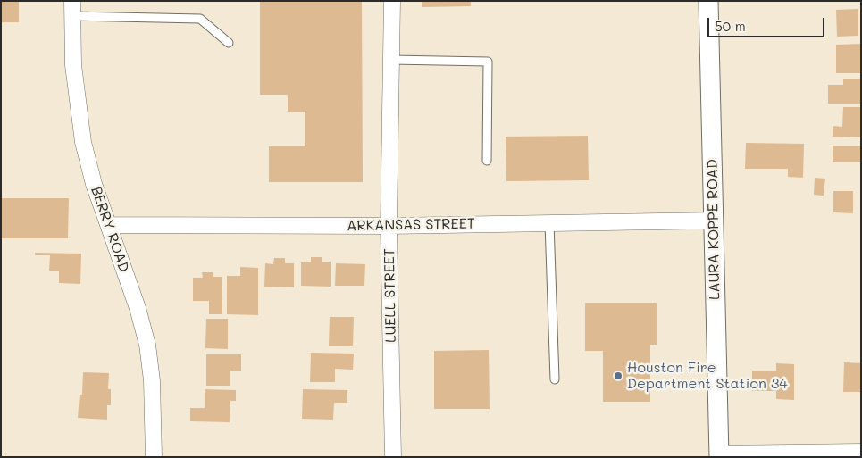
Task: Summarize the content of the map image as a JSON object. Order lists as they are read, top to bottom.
{
  "streets": {
    "street": [
      "ARKANSAS STREET",
      "BERRY ROAD",
      "LAURA KOPPE ROAD",
      "LUELL STREET"
    ]
  },
  "crossings": [
    ["ARKANSAS STREET", "BERRY ROAD"],
    ["ARKANSAS STREET", "LAURA KOPPE ROAD"],
    ["ARKANSAS STREET", "LUELL STREET"]
  ],
  "places": ["Houston Fire Department Station 34"],
  "scale_bar": "50 m"
}
